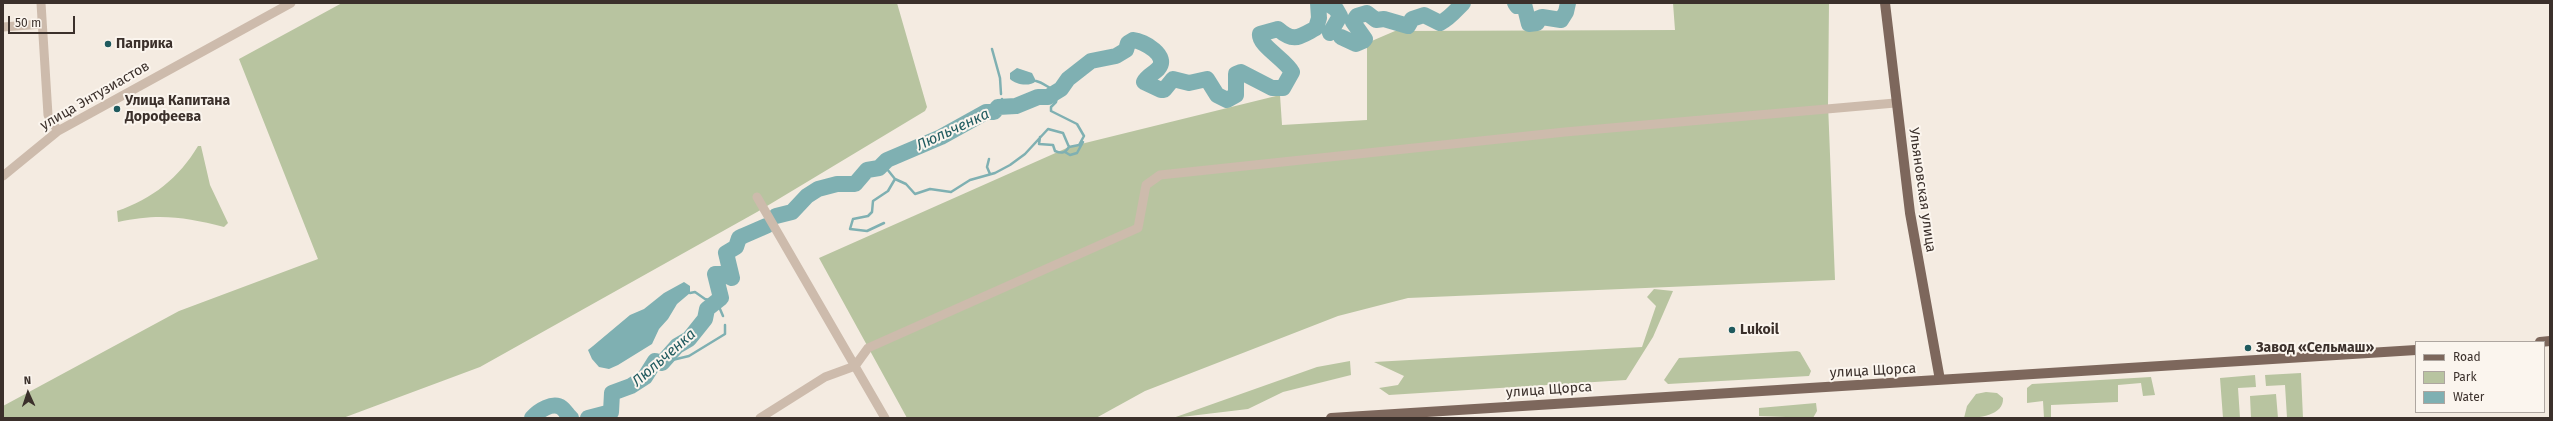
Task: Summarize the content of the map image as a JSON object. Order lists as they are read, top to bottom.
{
  "streets": {
    "main road": ["Ульяновская улица", "улица Щорса"],
    "street": ["улица Энтузиастов"]
  },
  "crossings": [
    ["Ульяновская улица", "улица Щорса"]
  ],
  "water": ["Люльченка"],
  "places": [
    "Паприка",
    "Улица Капитана Дорофеева",
    "Lukoil",
    "Завод «Сельмаш»"
  ],
  "legend": ["Road", "Park", "Water"],
  "scale_bar": "50 m",
  "north": "top"
}
